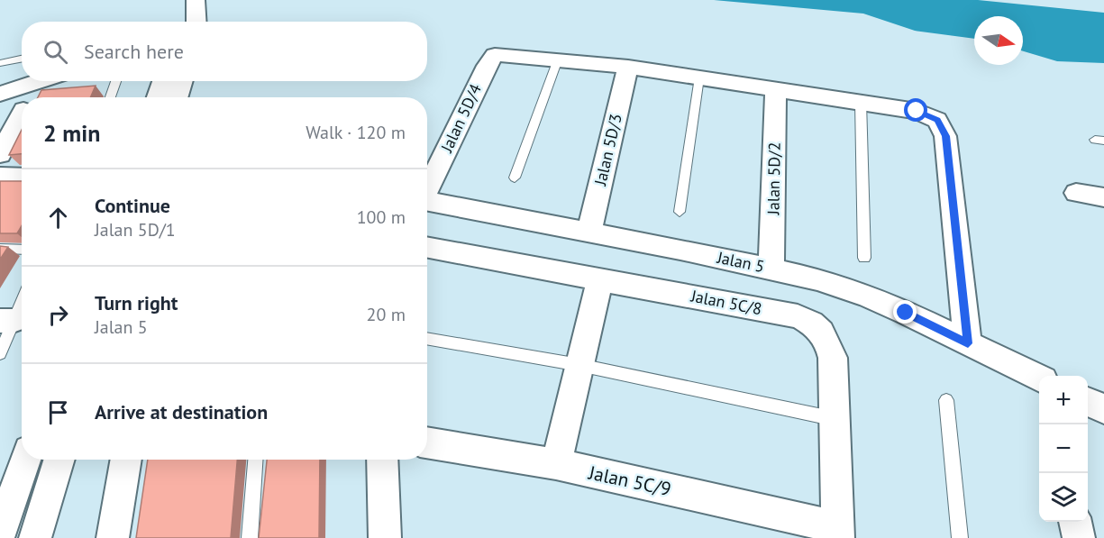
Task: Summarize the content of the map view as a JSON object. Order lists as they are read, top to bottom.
{
  "streets": {
    "street": [
      "Jalan 5D/4",
      "Jalan 5D/3",
      "Jalan 5D/2",
      "Jalan 5",
      "Jalan 5C/8",
      "Jalan 5C/9"
    ]
  },
  "crossings": [
    ["Jalan 5D/3", "Jalan 5"],
    ["Jalan 5D/2", "Jalan 5"],
    ["Jalan 5C/8", "Jalan 5C/9"]
  ],
  "north": "right",
  "page": {
    "search": "Search here",
    "heading": ["2 min", "Walk · 120 m"],
    "list": [
      ["Continue", "Jalan 5D/1", "100 m"],
      ["Turn right", "Jalan 5", "20 m"],
      "Arrive at destination"
    ],
    "map_buttons": ["+", "−"]
  }
}
